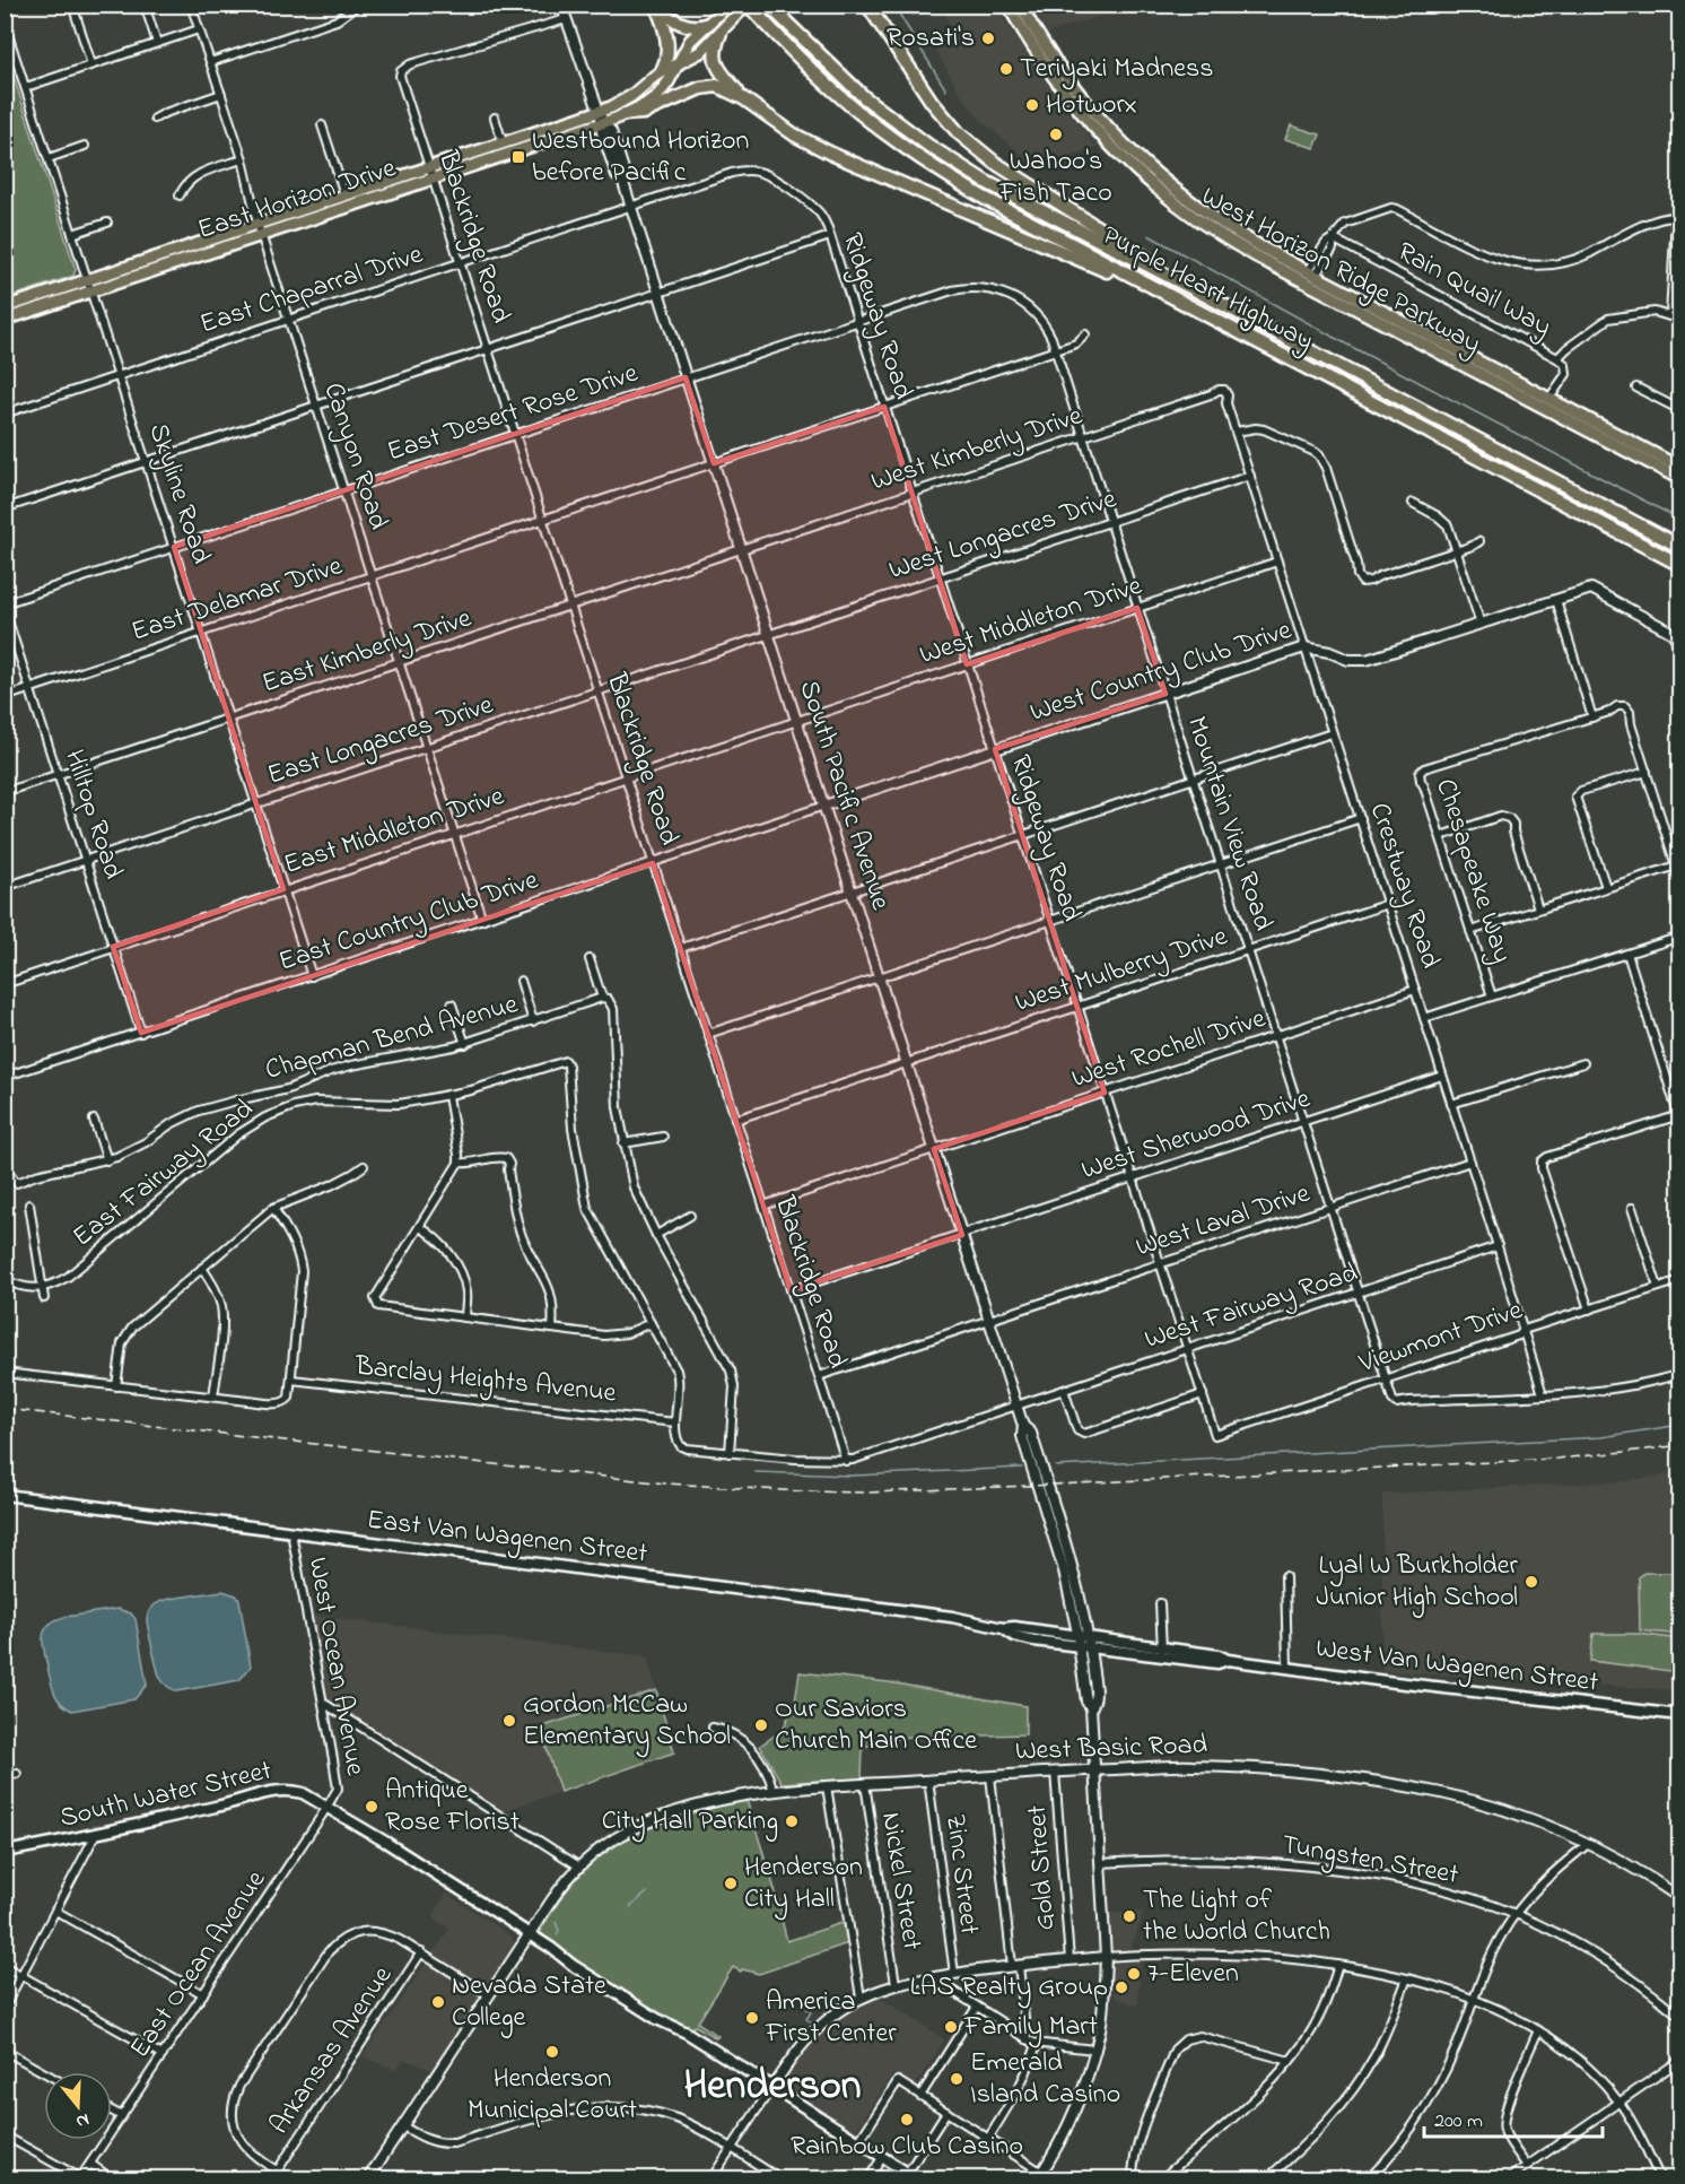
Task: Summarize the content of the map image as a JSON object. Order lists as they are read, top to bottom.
{
  "streets": {
    "highway": ["Purple Heart Highway"],
    "main road": [
      "East Horizon Drive",
      "West Horizon Ridge Parkway",
      "East Van Wagenen Street",
      "West Van Wagenen Street",
      "South Water Street"
    ],
    "street": [
      "Blackridge Road",
      "East Chaparral Drive",
      "Rain Quail Way",
      "Ridgeway Road",
      "East Desert Rose Drive",
      "West Kimberly Drive",
      "Canyon Road",
      "Skyline Road",
      "West Longacres Drive",
      "East Delamar Drive",
      "West Middleton Drive",
      "East Kimberly Drive",
      "West Country Club Drive",
      "East Longacres Drive",
      "South Pacific Avenue",
      "Hilltop Road",
      "Mountain View Road",
      "East Middleton Drive",
      "Chesapeake Way",
      "Crestway Road",
      "East Country Club Drive",
      "West Mulberry Drive",
      "Chapman Bend Avenue",
      "West Rochell Drive",
      "West Sherwood Drive",
      "East Fairway Road",
      "West Laval Drive",
      "West Fairway Road",
      "Viewmont Drive",
      "Barclay Heights Avenue",
      "West Ocean Avenue",
      "West Basic Road",
      "Tungsten Street",
      "Gold Street",
      "Zinc Street",
      "Nickel Street",
      "East Ocean Avenue",
      "Arkansas Avenue"
    ]
  },
  "crossings": [
    ["East Horizon Drive", "Blackridge Road"],
    ["East Horizon Drive", "Purple Heart Highway"],
    ["East Horizon Drive", "Canyon Road"],
    ["East Horizon Drive", "Skyline Road"],
    ["East Horizon Drive", "South Pacific Avenue"],
    ["Blackridge Road", "East Chaparral Drive"],
    ["Blackridge Road", "East Desert Rose Drive"],
    ["Blackridge Road", "East Delamar Drive"],
    ["Blackridge Road", "East Kimberly Drive"],
    ["Blackridge Road", "East Longacres Drive"],
    ["Blackridge Road", "South Pacific Avenue"],
    ["Blackridge Road", "East Middleton Drive"],
    ["Blackridge Road", "East Country Club Drive"],
    ["Blackridge Road", "West Mulberry Drive"],
    ["Blackridge Road", "West Rochell Drive"],
    ["Blackridge Road", "West Sherwood Drive"],
    ["Blackridge Road", "West Laval Drive"],
    ["West Horizon Ridge Parkway", "Rain Quail Way"],
    ["East Chaparral Drive", "Ridgeway Road"],
    ["East Chaparral Drive", "Canyon Road"],
    ["East Chaparral Drive", "Skyline Road"],
    ["East Chaparral Drive", "South Pacific Avenue"],
    ["Ridgeway Road", "East Desert Rose Drive"],
    ["Ridgeway Road", "West Kimberly Drive"],
    ["Ridgeway Road", "West Longacres Drive"],
    ["Ridgeway Road", "East Delamar Drive"],
    ["Ridgeway Road", "West Middleton Drive"],
    ["Ridgeway Road", "West Country Club Drive"],
    ["Ridgeway Road", "West Mulberry Drive"],
    ["Ridgeway Road", "West Rochell Drive"],
    ["Ridgeway Road", "West Sherwood Drive"],
    ["Ridgeway Road", "West Laval Drive"],
    ["Ridgeway Road", "West Fairway Road"],
    ["Ridgeway Road", "Viewmont Drive"],
    ["East Desert Rose Drive", "Canyon Road"],
    ["East Desert Rose Drive", "Skyline Road"],
    ["East Desert Rose Drive", "South Pacific Avenue"],
    ["East Desert Rose Drive", "Mountain View Road"],
    ["West Kimberly Drive", "East Kimberly Drive"],
    ["West Kimberly Drive", "South Pacific Avenue"],
    ["West Kimberly Drive", "Mountain View Road"],
    ["West Kimberly Drive", "Crestway Road"],
    ["Canyon Road", "East Delamar Drive"],
    ["Canyon Road", "East Kimberly Drive"],
    ["Canyon Road", "East Longacres Drive"],
    ["Canyon Road", "East Middleton Drive"],
    ["Canyon Road", "East Country Club Drive"],
    ["Skyline Road", "East Delamar Drive"],
    ["Skyline Road", "East Kimberly Drive"],
    ["Skyline Road", "East Longacres Drive"],
    ["Skyline Road", "East Middleton Drive"],
    ["Skyline Road", "East Country Club Drive"],
    ["West Longacres Drive", "East Longacres Drive"],
    ["West Longacres Drive", "South Pacific Avenue"],
    ["West Longacres Drive", "Mountain View Road"],
    ["West Longacres Drive", "Crestway Road"],
    ["East Delamar Drive", "South Pacific Avenue"],
    ["East Delamar Drive", "Hilltop Road"],
    ["East Delamar Drive", "Mountain View Road"],
    ["West Middleton Drive", "South Pacific Avenue"],
    ["West Middleton Drive", "Mountain View Road"],
    ["West Middleton Drive", "East Middleton Drive"],
    ["West Middleton Drive", "Crestway Road"],
    ["East Kimberly Drive", "South Pacific Avenue"],
    ["East Kimberly Drive", "Hilltop Road"],
    ["West Country Club Drive", "South Pacific Avenue"],
    ["West Country Club Drive", "Mountain View Road"],
    ["West Country Club Drive", "Crestway Road"],
    ["West Country Club Drive", "East Country Club Drive"],
    ["East Longacres Drive", "South Pacific Avenue"],
    ["East Longacres Drive", "Hilltop Road"],
    ["South Pacific Avenue", "East Middleton Drive"],
    ["South Pacific Avenue", "East Country Club Drive"],
    ["South Pacific Avenue", "West Mulberry Drive"],
    ["South Pacific Avenue", "West Rochell Drive"],
    ["South Pacific Avenue", "West Sherwood Drive"],
    ["South Pacific Avenue", "West Laval Drive"],
    ["South Pacific Avenue", "West Fairway Road"],
    ["South Pacific Avenue", "East Van Wagenen Street"],
    ["South Pacific Avenue", "West Van Wagenen Street"],
    ["South Pacific Avenue", "West Basic Road"],
    ["South Pacific Avenue", "Tungsten Street"],
    ["Hilltop Road", "East Middleton Drive"],
    ["Hilltop Road", "East Country Club Drive"],
    ["Mountain View Road", "West Mulberry Drive"],
    ["Mountain View Road", "West Rochell Drive"],
    ["Mountain View Road", "West Sherwood Drive"],
    ["Mountain View Road", "West Laval Drive"],
    ["Mountain View Road", "West Fairway Road"],
    ["Mountain View Road", "Viewmont Drive"],
    ["Crestway Road", "West Mulberry Drive"],
    ["Crestway Road", "West Rochell Drive"],
    ["Crestway Road", "West Sherwood Drive"],
    ["Crestway Road", "West Laval Drive"],
    ["Crestway Road", "West Fairway Road"],
    ["Crestway Road", "Viewmont Drive"],
    ["East Fairway Road", "Barclay Heights Avenue"],
    ["East Van Wagenen Street", "West Ocean Avenue"],
    ["East Van Wagenen Street", "West Van Wagenen Street"],
    ["West Ocean Avenue", "South Water Street"],
    ["West Ocean Avenue", "East Ocean Avenue"],
    ["West Basic Road", "South Water Street"],
    ["West Basic Road", "Gold Street"],
    ["West Basic Road", "Zinc Street"],
    ["West Basic Road", "Nickel Street"],
    ["South Water Street", "East Ocean Avenue"]
  ],
  "districts": ["Henderson"],
  "places": {
    "other": [
      "Rosati's",
      "Teriyaki Madness",
      "Hotworx",
      "Wahoo's Fish Taco",
      "Lyal W Burkholder Junior High School",
      "Gordon McCaw Elementary School",
      "Our Saviors Church Main Office",
      "Antique Rose Florist",
      "City Hall Parking",
      "Henderson City Hall",
      "The Light of the World Church",
      "7-Eleven",
      "LAS Realty Group",
      "Nevada State College",
      "America First Center",
      "Family Mart",
      "Henderson Municipal Court",
      "Emerald Island Casino",
      "Rainbow Club Casino"
    ],
    "transit": ["Westbound Horizon before Pacific"]
  },
  "scale_bar": "200 m",
  "north": "bottom"
}
